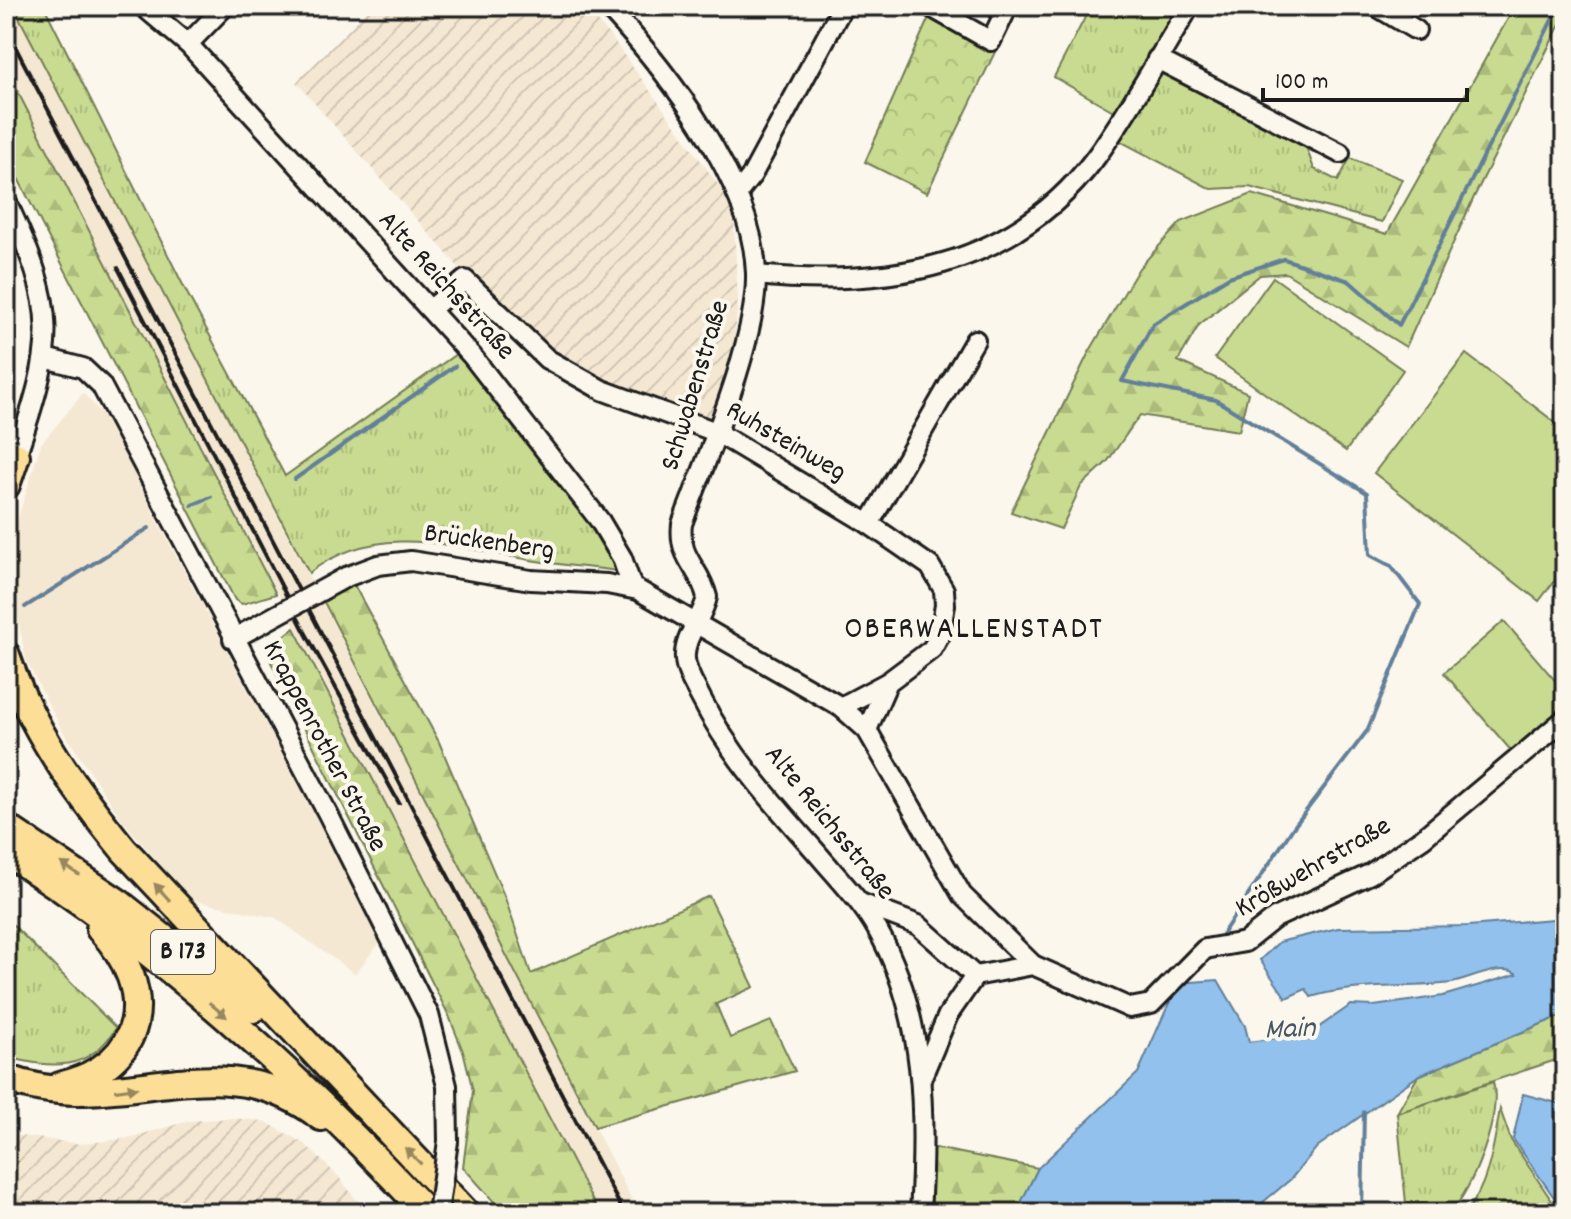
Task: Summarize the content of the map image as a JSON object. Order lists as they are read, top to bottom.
{
  "streets": {
    "highway": ["B 173"],
    "street": [
      "Alte Reichsstraße",
      "Schwabenstraße",
      "Ruhsteinweg",
      "Brückenberg",
      "Krappenrother Straße",
      "Krößwehrstraße"
    ]
  },
  "crossings": [
    ["Alte Reichsstraße", "Schwabenstraße"],
    ["Alte Reichsstraße", "Ruhsteinweg"],
    ["Alte Reichsstraße", "Brückenberg"],
    ["Alte Reichsstraße", "Krößwehrstraße"],
    ["Schwabenstraße", "Ruhsteinweg"],
    ["Schwabenstraße", "Brückenberg"],
    ["Schwabenstraße", "Krößwehrstraße"],
    ["Brückenberg", "Krappenrother Straße"],
    ["Brückenberg", "Krößwehrstraße"]
  ],
  "districts": ["OBERWALLENSTADT"],
  "water": ["Main"],
  "scale_bar": "100 m"
}
